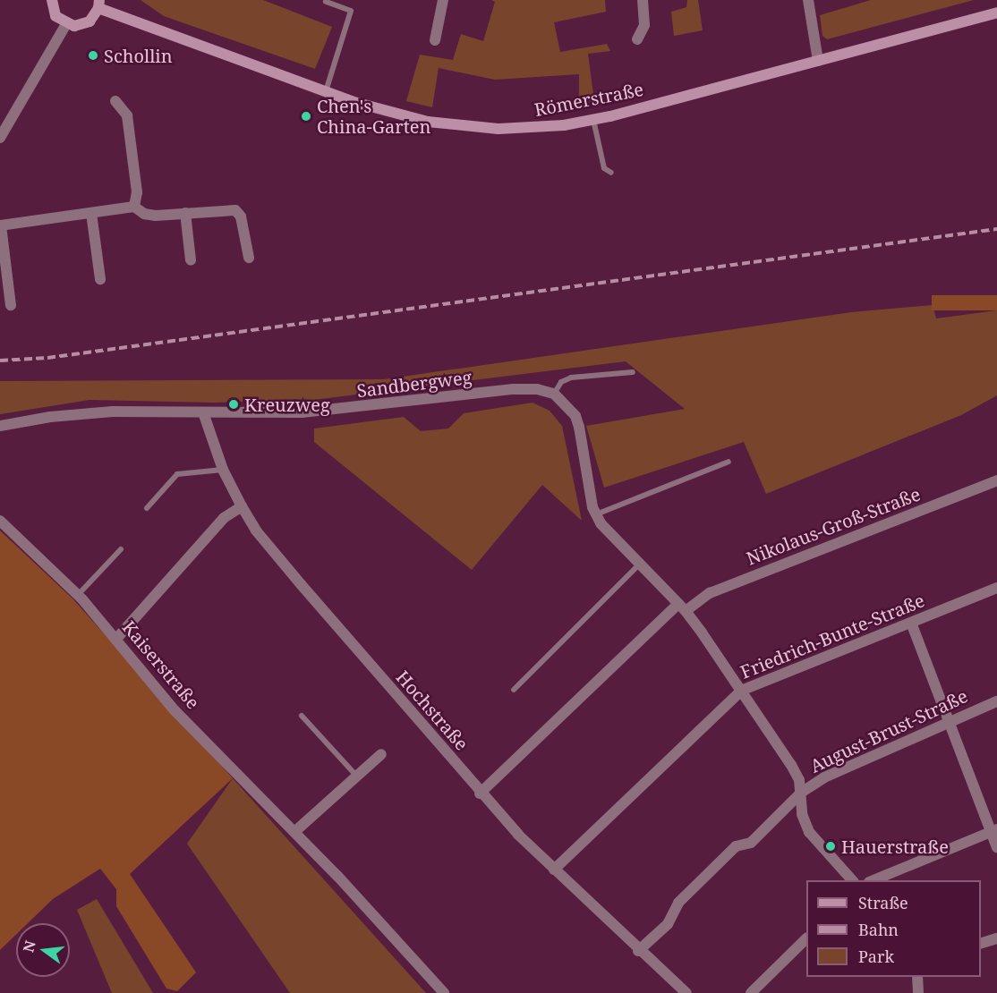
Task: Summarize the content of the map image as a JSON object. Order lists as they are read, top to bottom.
{
  "streets": {
    "main road": ["Römerstraße"],
    "street": [
      "Sandbergweg",
      "Nikolaus-Groß-Straße",
      "Friedrich-Bunte-Straße",
      "Kaiserstraße",
      "Hochstraße",
      "August-Brust-Straße"
    ]
  },
  "crossings": [
    ["Sandbergweg", "Hochstraße"],
    ["Nikolaus-Groß-Straße", "Hochstraße"],
    ["Friedrich-Bunte-Straße", "Hochstraße"],
    ["Hochstraße", "August-Brust-Straße"]
  ],
  "places": [
    "Schollin",
    "Chen's China-Garten",
    "Kreuzweg",
    "Hauerstraße"
  ],
  "legend": ["Straße", "Bahn", "Park"],
  "north": "left"
}
